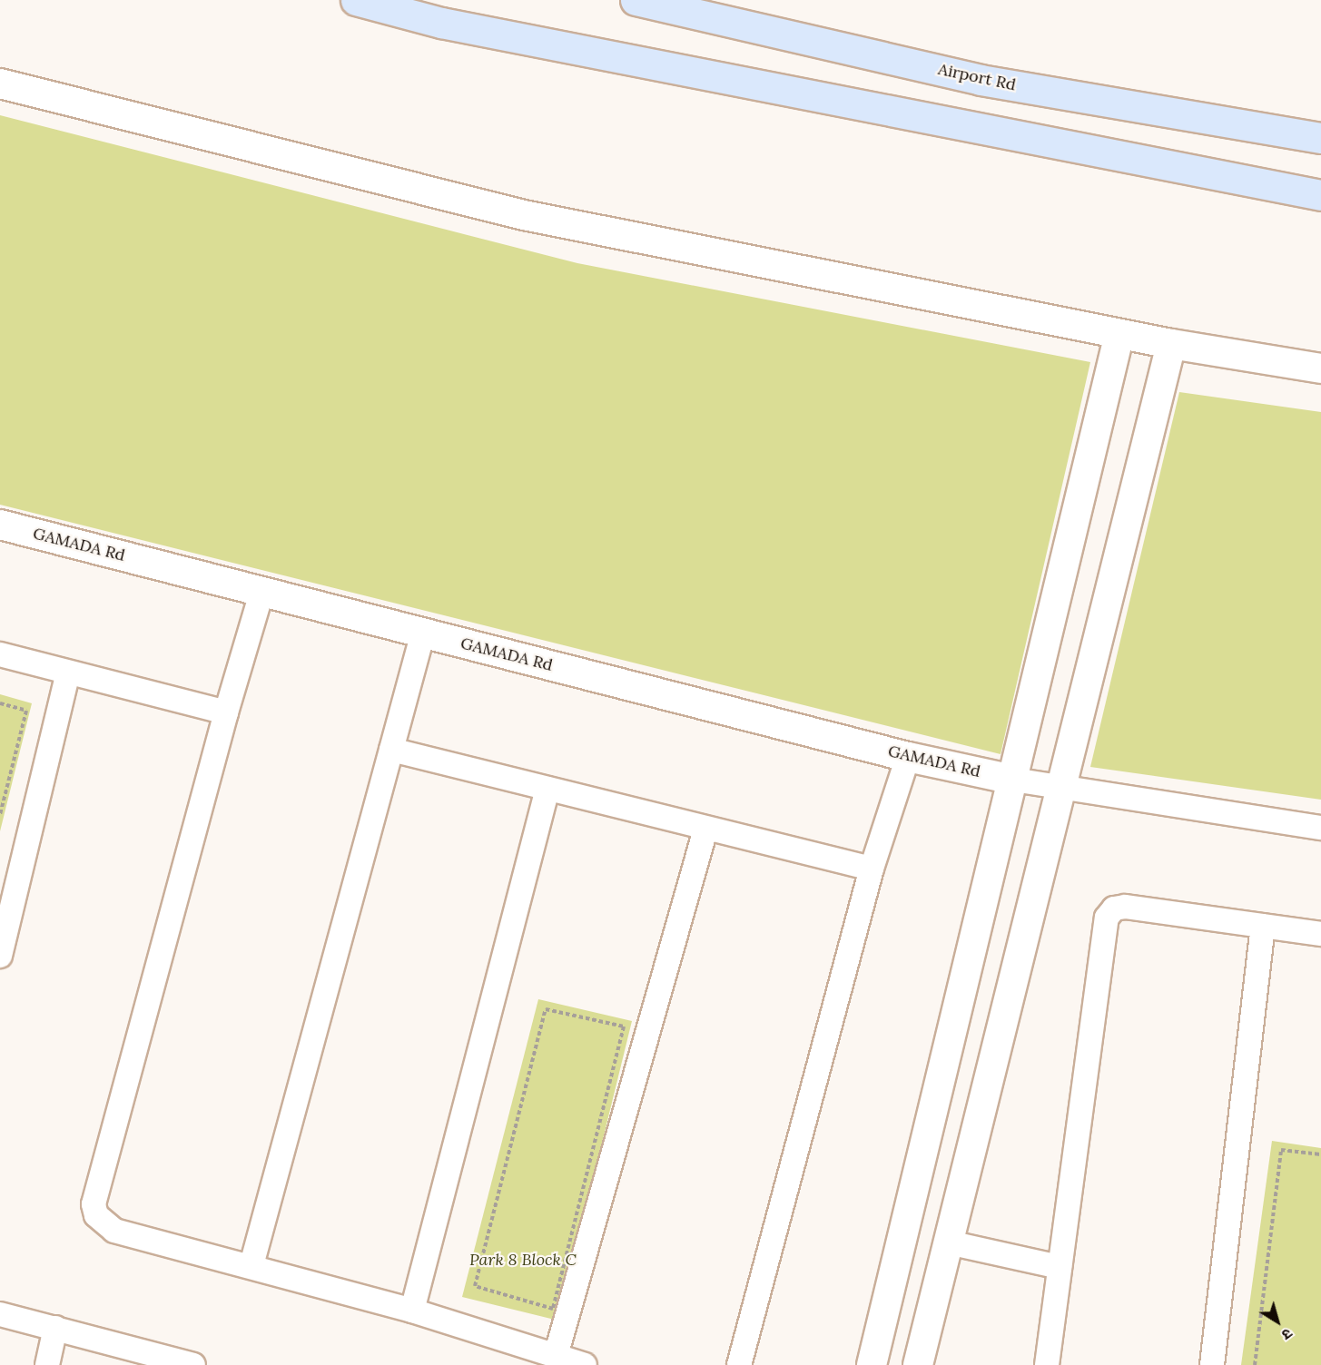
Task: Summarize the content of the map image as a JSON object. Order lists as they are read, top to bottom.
{
  "streets": {
    "main road": ["Airport Rd"],
    "street": ["GAMADA Rd"]
  },
  "parks": ["Park 8 Block C"],
  "north": "bottom right"
}
